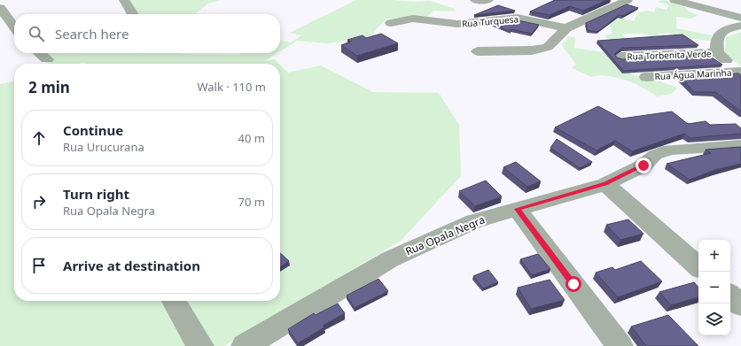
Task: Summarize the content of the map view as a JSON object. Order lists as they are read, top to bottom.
{
  "streets": {
    "street": [
      "Rua Turquesa",
      "Rua Torbenita Verde",
      "Rua Água Marinha",
      "Rua Opala Negra"
    ]
  },
  "page": {
    "search": "Search here",
    "heading": ["2 min", "Walk · 110 m"],
    "list": [
      ["Continue", "Rua Urucurana", "40 m"],
      ["Turn right", "Rua Opala Negra", "70 m"],
      "Arrive at destination"
    ],
    "map_buttons": ["+", "−"]
  }
}
